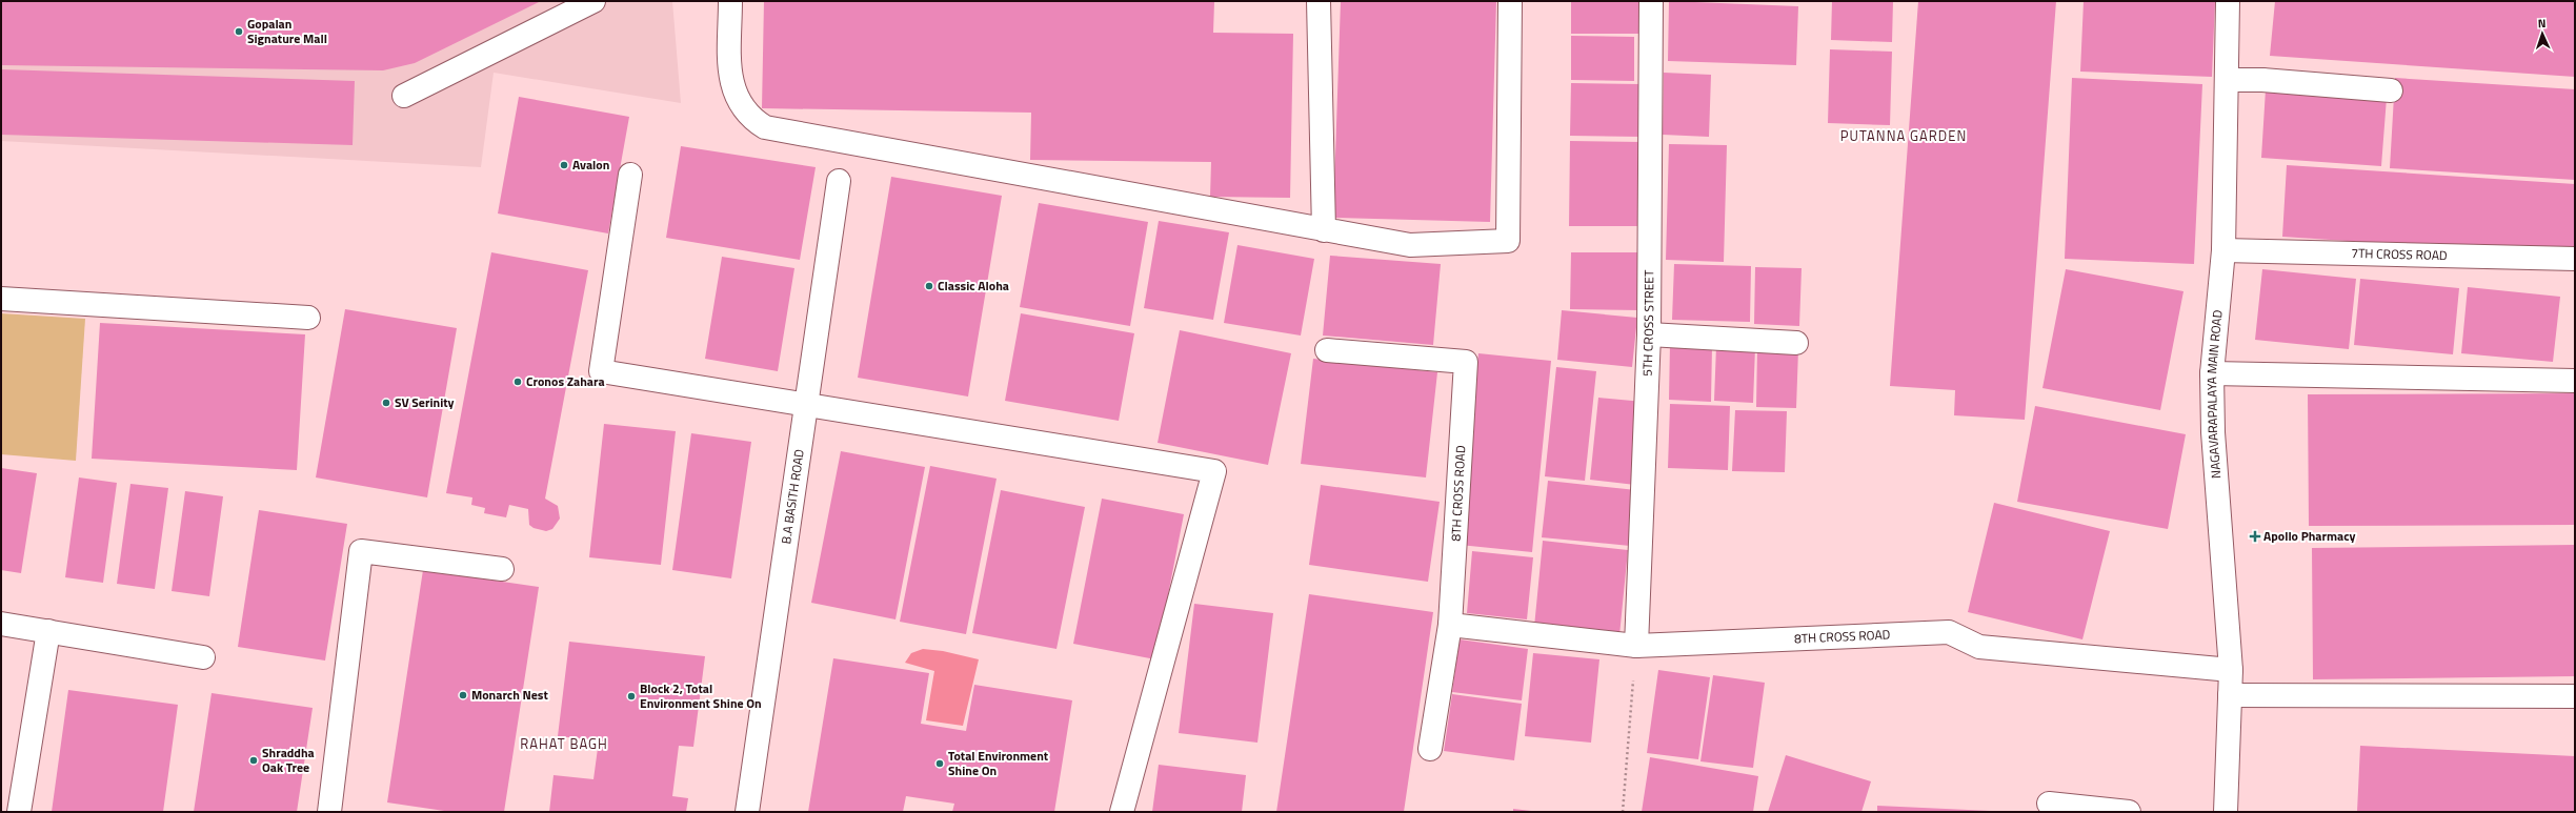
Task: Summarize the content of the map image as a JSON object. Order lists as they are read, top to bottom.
{
  "streets": {
    "street": [
      "7TH CROSS ROAD",
      "5TH CROSS STREET",
      "NAGAVARAPALAYA MAIN ROAD",
      "8TH CROSS ROAD",
      "B.A BASITH ROAD"
    ]
  },
  "crossings": [
    ["7TH CROSS ROAD", "NAGAVARAPALAYA MAIN ROAD"],
    ["5TH CROSS STREET", "8TH CROSS ROAD"],
    ["NAGAVARAPALAYA MAIN ROAD", "8TH CROSS ROAD"]
  ],
  "districts": ["PUTANNA GARDEN", "RAHAT BAGH"],
  "places": {
    "other": [
      "Gopalan Signature Mall",
      "Avalon",
      "Classic Aloha",
      "Cronos Zahara",
      "SV Serinity",
      "Monarch Nest",
      "Block 2, Total Environment Shine On",
      "Shraddha Oak Tree",
      "Total Environment Shine On"
    ],
    "health": ["Apollo Pharmacy"]
  },
  "north": "top"
}
